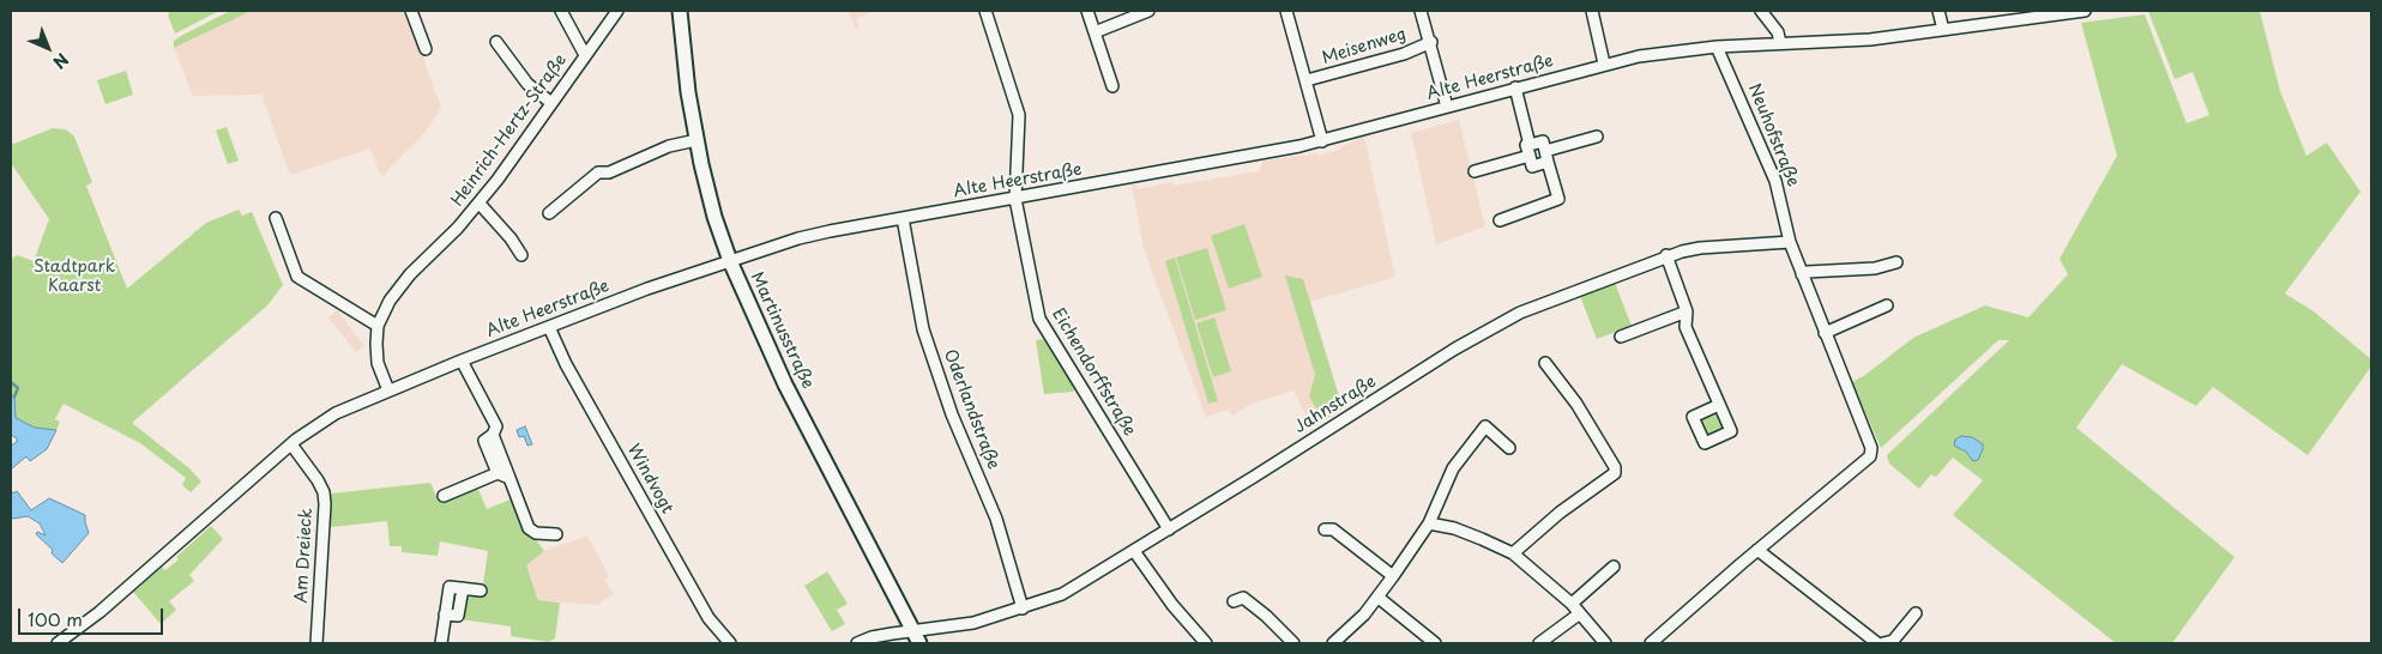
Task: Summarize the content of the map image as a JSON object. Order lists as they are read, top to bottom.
{
  "streets": {
    "main road": ["Martinusstraße"],
    "street": [
      "Meisenweg",
      "Alte Heerstraße",
      "Heinrich-Hertz-Straße",
      "Neuhofstraße",
      "Eichendorffstraße",
      "Jahnstraße",
      "Oderlandstraße",
      "Windvogt",
      "Am Dreieck"
    ]
  },
  "crossings": [
    ["Alte Heerstraße", "Heinrich-Hertz-Straße"],
    ["Alte Heerstraße", "Neuhofstraße"],
    ["Alte Heerstraße", "Martinusstraße"],
    ["Alte Heerstraße", "Eichendorffstraße"],
    ["Alte Heerstraße", "Oderlandstraße"],
    ["Alte Heerstraße", "Windvogt"],
    ["Alte Heerstraße", "Am Dreieck"],
    ["Neuhofstraße", "Jahnstraße"],
    ["Martinusstraße", "Jahnstraße"],
    ["Eichendorffstraße", "Jahnstraße"],
    ["Jahnstraße", "Oderlandstraße"]
  ],
  "parks": ["Stadtpark Kaarst"],
  "scale_bar": "100 m",
  "north": "bottom right"
}
